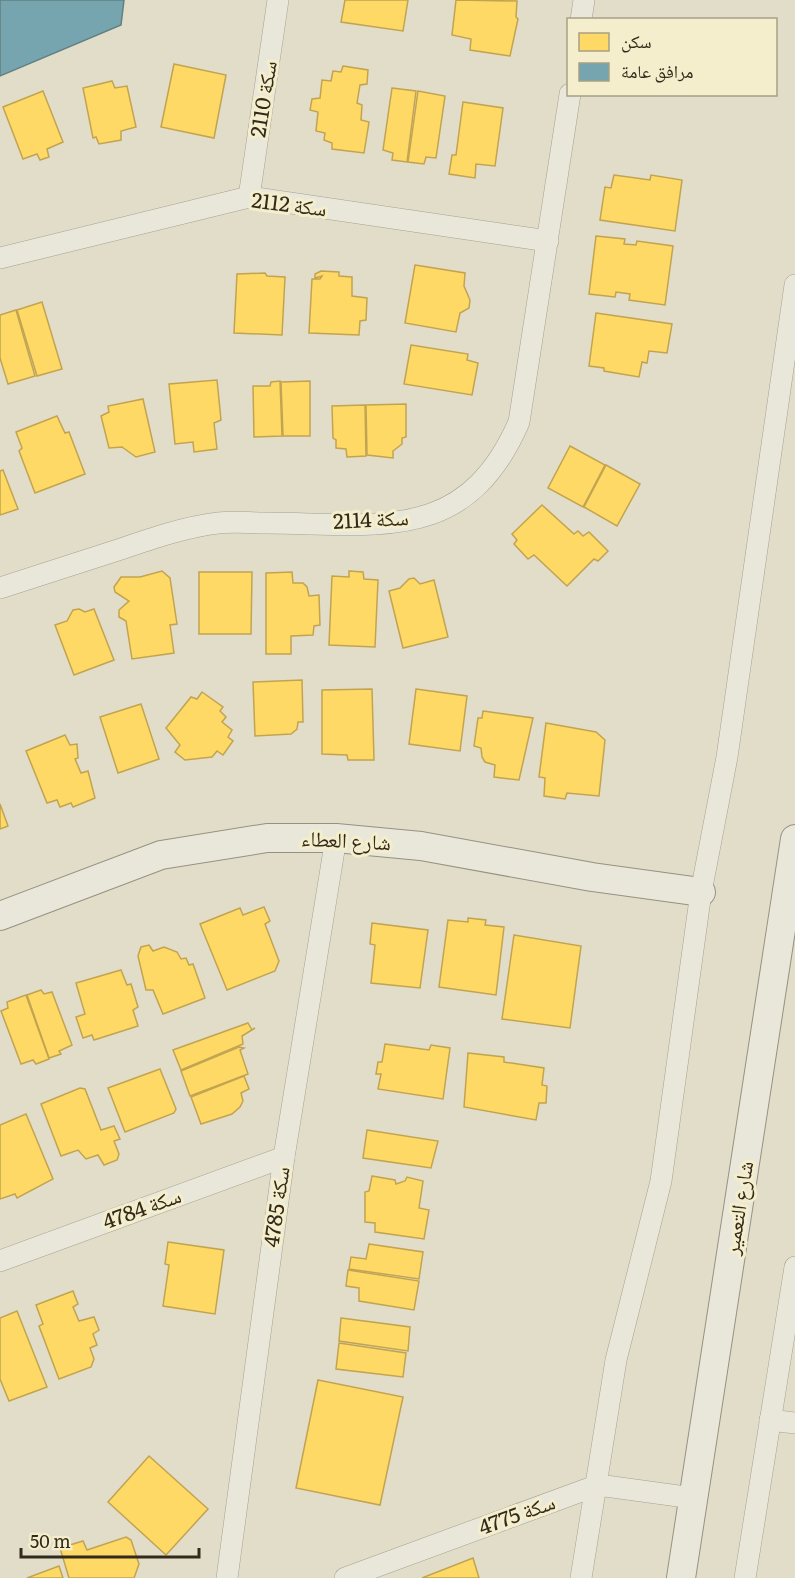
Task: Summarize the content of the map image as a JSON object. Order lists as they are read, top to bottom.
{
  "streets": {
    "main road": ["شارع العطاء", "شارع التعمير"],
    "street": [
      "سكة 2110",
      "سكة 2112",
      "سكة 2114",
      "سكة 4785",
      "سكة 4784",
      "سكة 4775"
    ]
  },
  "crossings": [
    ["سكة 2110", "سكة 2112"],
    ["سكة 2112", "سكة 2114"],
    ["شارع العطاء", "سكة 4785"],
    ["سكة 4785", "سكة 4784"],
    ["شارع التعمير", "سكة 4775"]
  ],
  "legend": ["سكن", "مرافق عامة"],
  "scale_bar": "50 m"
}
